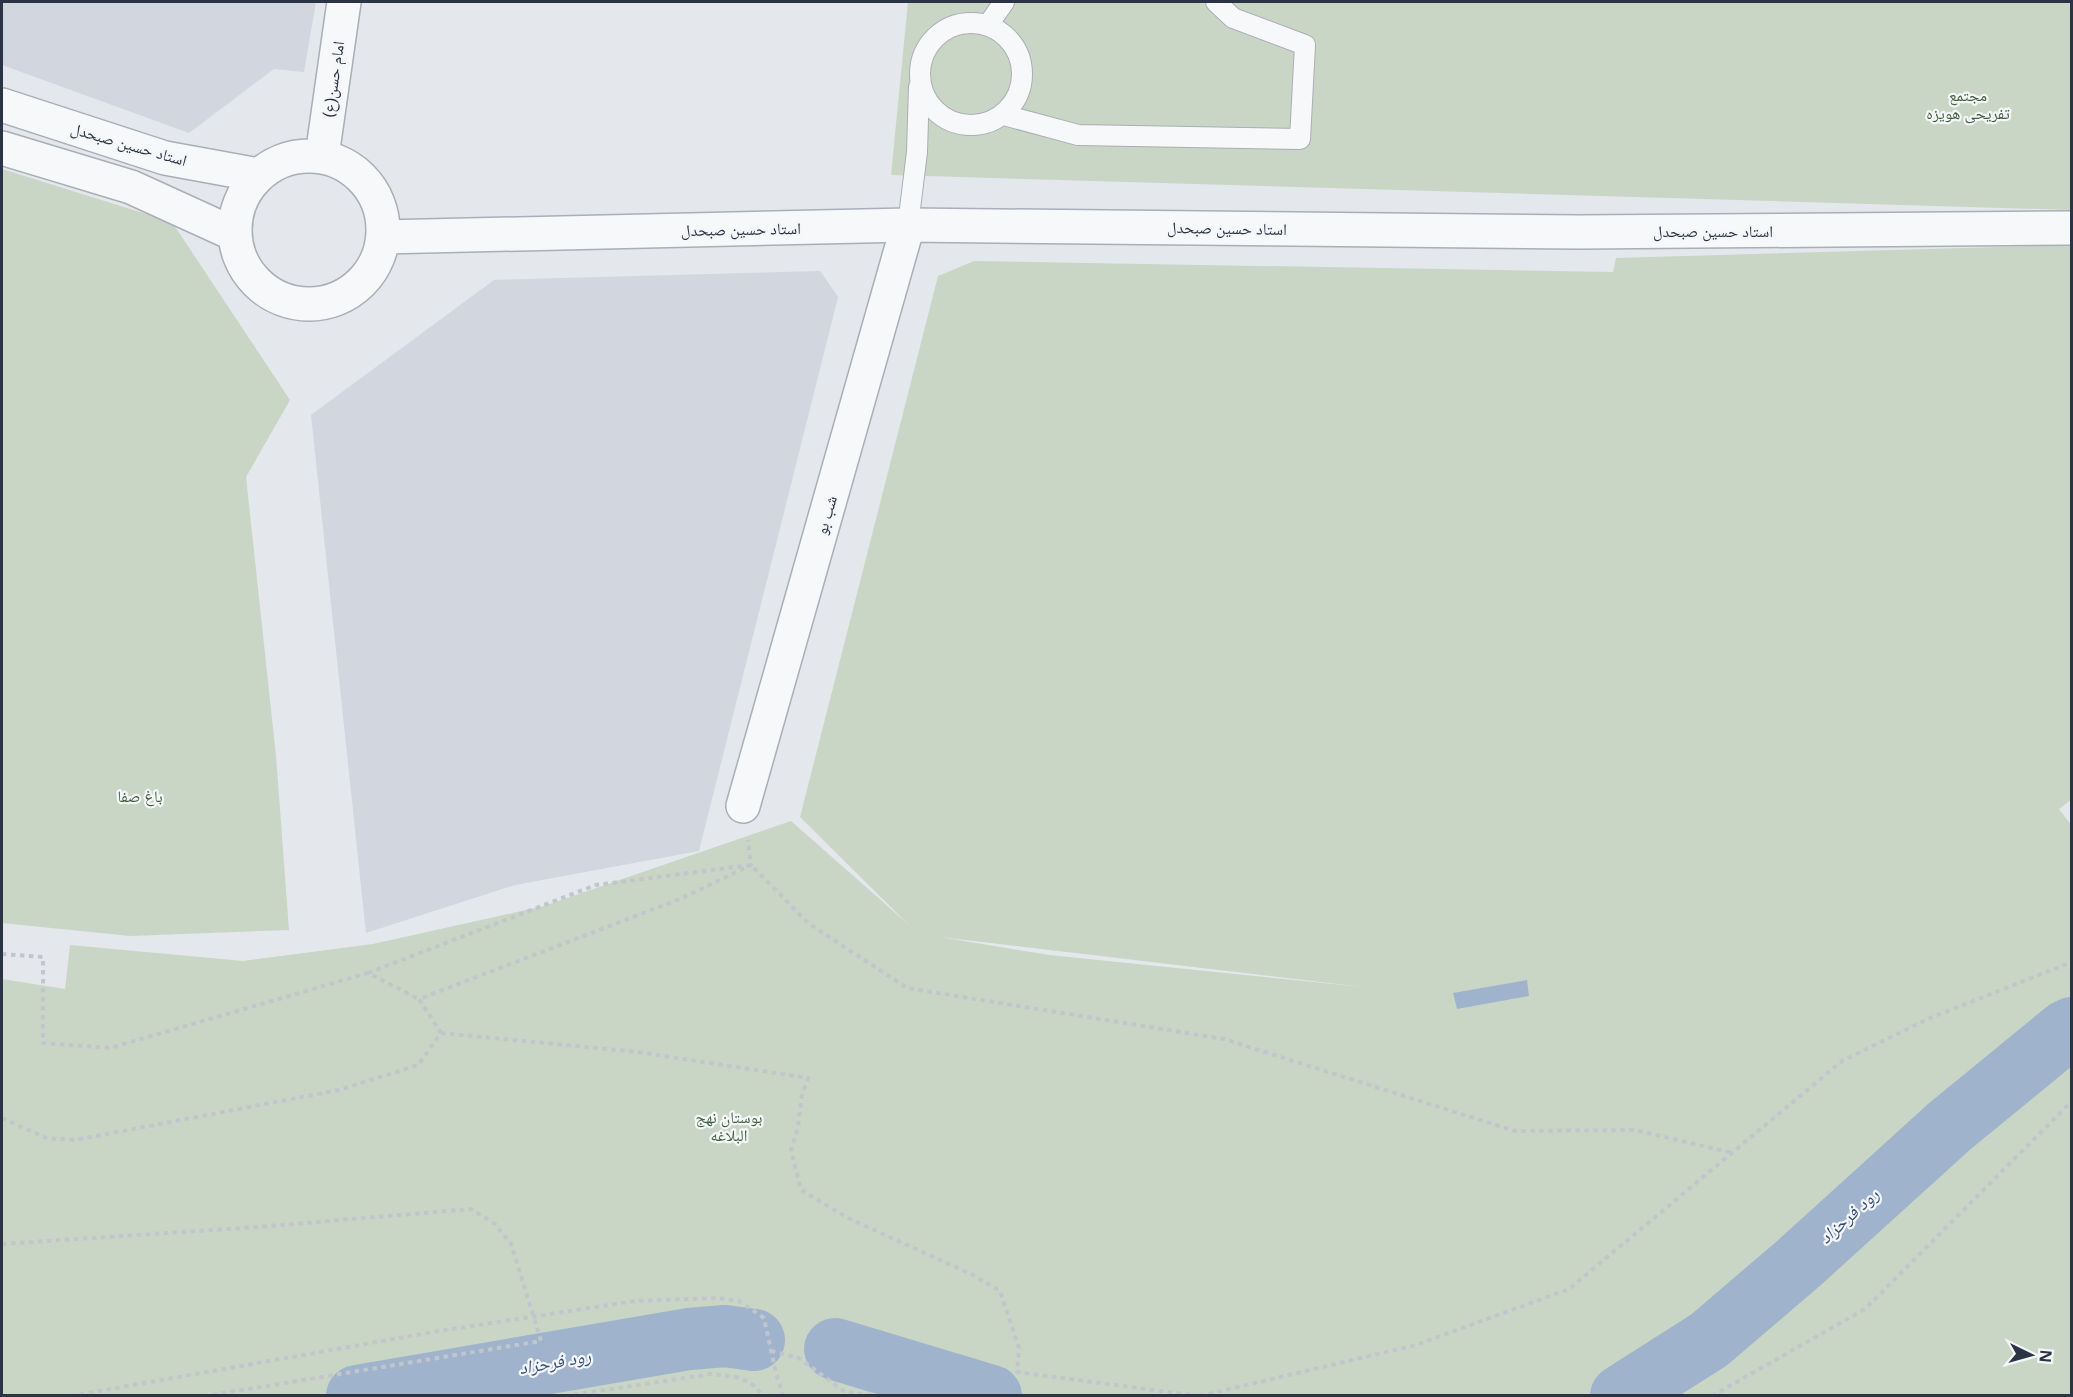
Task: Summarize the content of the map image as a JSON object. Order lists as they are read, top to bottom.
{
  "streets": {
    "street": ["امام حسن(ع)", "استاد حسین صبحدل", "شب بو"]
  },
  "crossings": [
    ["امام حسن(ع)", "استاد حسین صبحدل"],
    ["استاد حسین صبحدل", "شب بو"]
  ],
  "water": ["رود فرحزاد"],
  "parks": ["مجتمع تفریحی هویزه", "باغ صفا", "بوستان نهج البلاغه"],
  "north": "right"
}
